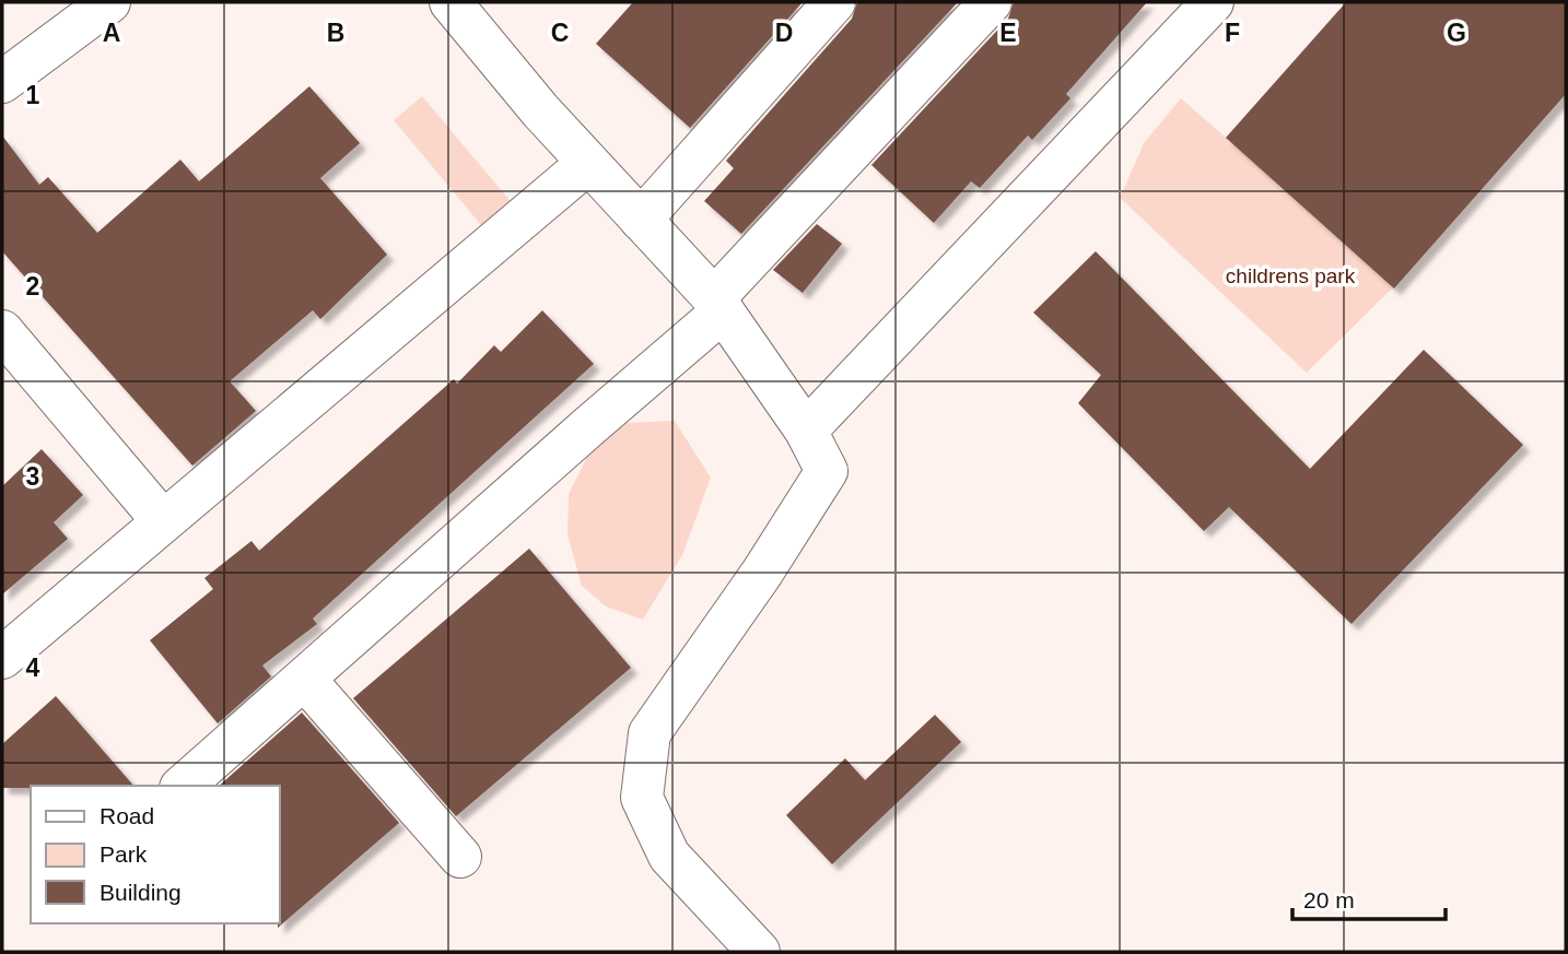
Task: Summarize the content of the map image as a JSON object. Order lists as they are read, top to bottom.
{
  "parks": ["childrens park"],
  "legend": ["Road", "Park", "Building"],
  "scale_bar": "20 m",
  "grid": {
    "columns": [
      "A",
      "B",
      "C",
      "D",
      "E",
      "F",
      "G"
    ],
    "rows": [
      "1",
      "2",
      "3",
      "4"
    ]
  }
}
